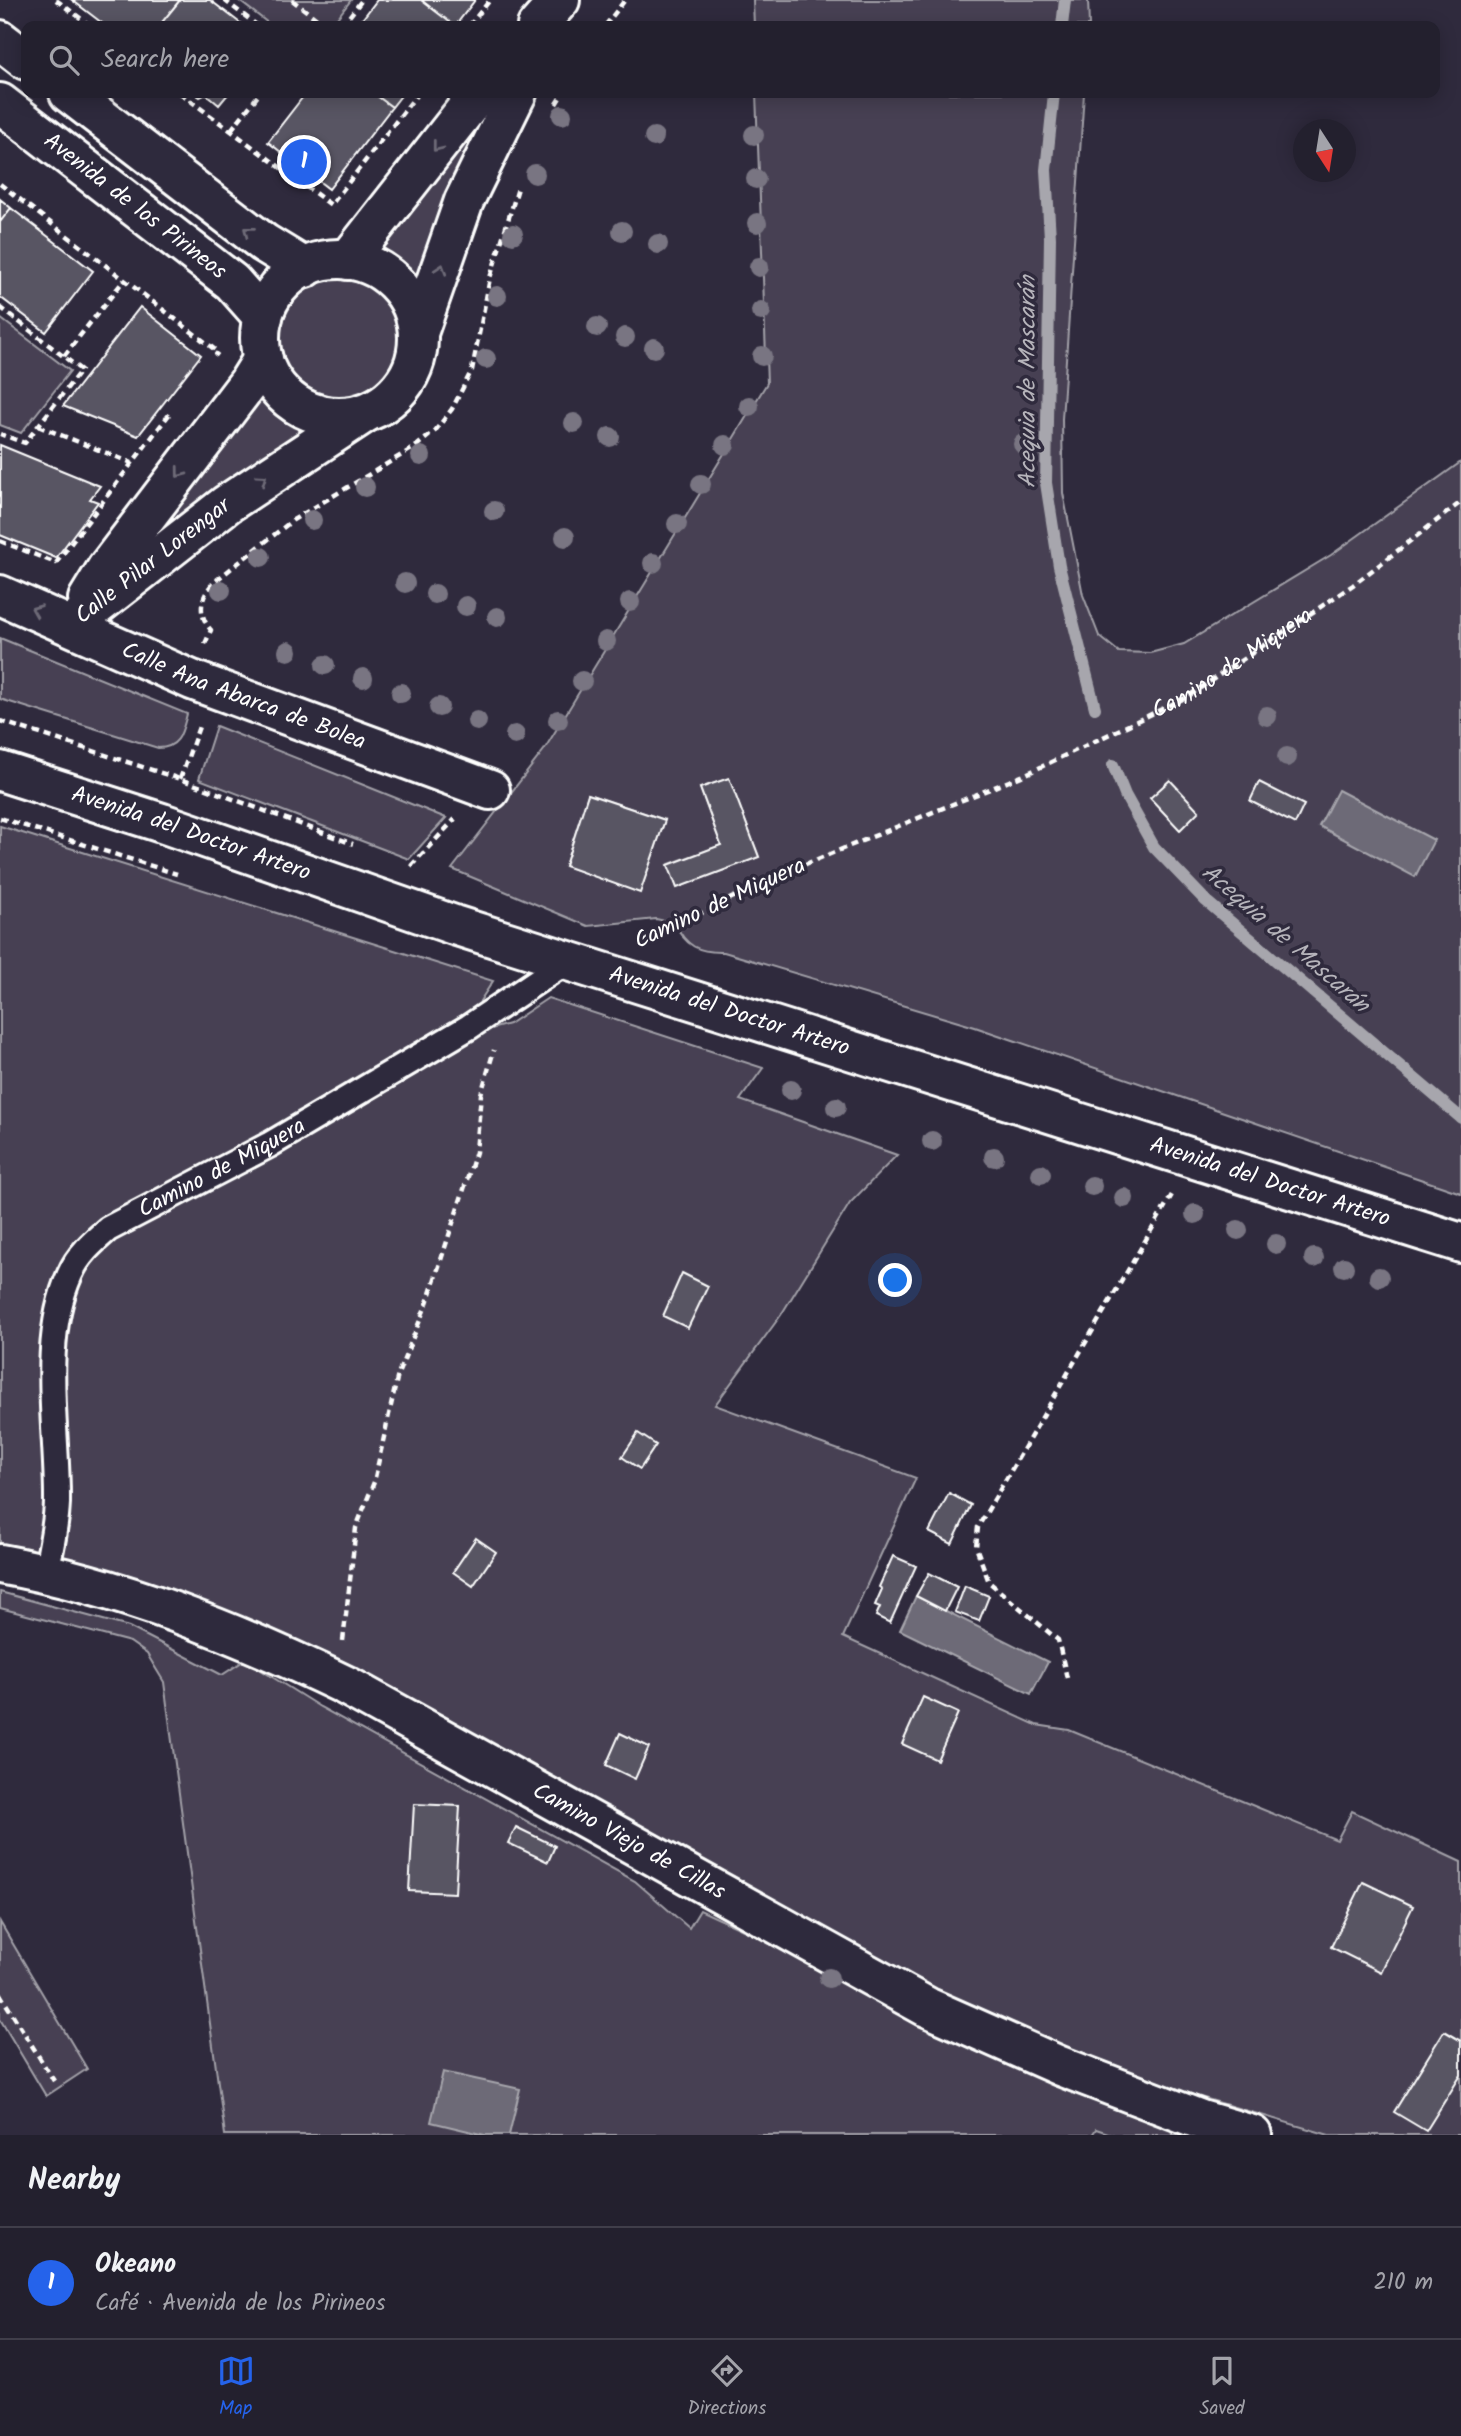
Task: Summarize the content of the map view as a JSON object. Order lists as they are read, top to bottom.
{
  "streets": {
    "street": [
      "Avenida de los Pirineos",
      "Calle Pilar Lorengar",
      "Calle Ana Abarca de Bolea",
      "Avenida del Doctor Artero",
      "Camino Viejo de Cillas"
    ],
    "lane": ["Camino de Miquera"]
  },
  "crossings": [
    ["Avenida de los Pirineos", "Calle Pilar Lorengar"],
    ["Calle Pilar Lorengar", "Calle Ana Abarca de Bolea"],
    ["Camino de Miquera", "Avenida del Doctor Artero"],
    ["Camino de Miquera", "Camino Viejo de Cillas"]
  ],
  "water": ["Acequia de Mascarán"],
  "north": "bottom",
  "page": {
    "search": "Search here",
    "pins": "1",
    "heading": "Nearby",
    "list": [
      {
        "mark": "1",
        "name": "Okeano",
        "note": "Café · Avenida de los Pirineos",
        "value": "210 m"
      }
    ],
    "nav": ["Map", "Directions", "Saved"]
  }
}
